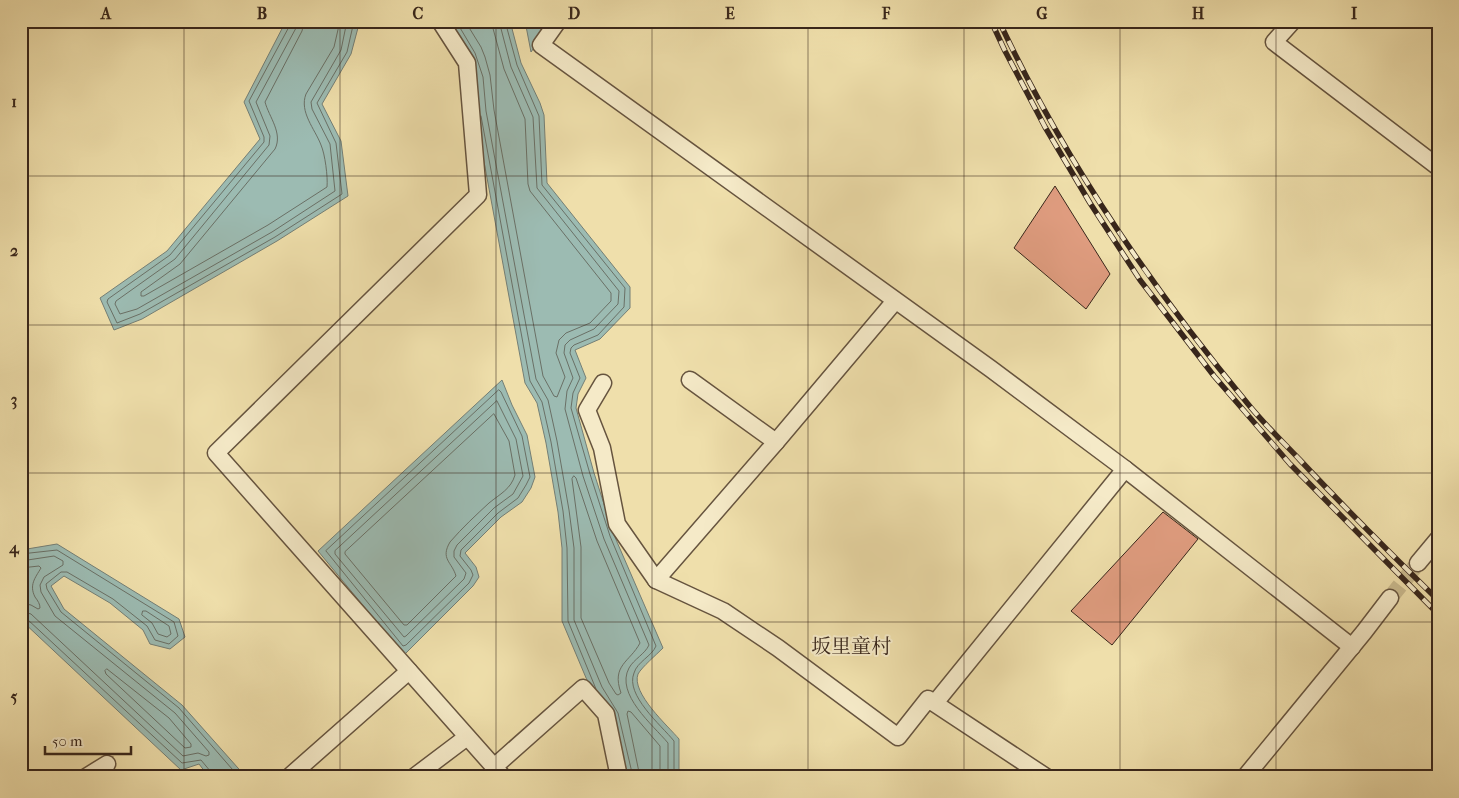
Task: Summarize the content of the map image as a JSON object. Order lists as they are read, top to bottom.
{
  "districts": ["坂里童村"],
  "scale_bar": "50 m",
  "grid": {
    "columns": [
      "A",
      "B",
      "C",
      "D",
      "E",
      "F",
      "G",
      "H",
      "I"
    ],
    "rows": [
      "1",
      "2",
      "3",
      "4",
      "5"
    ]
  }
}
